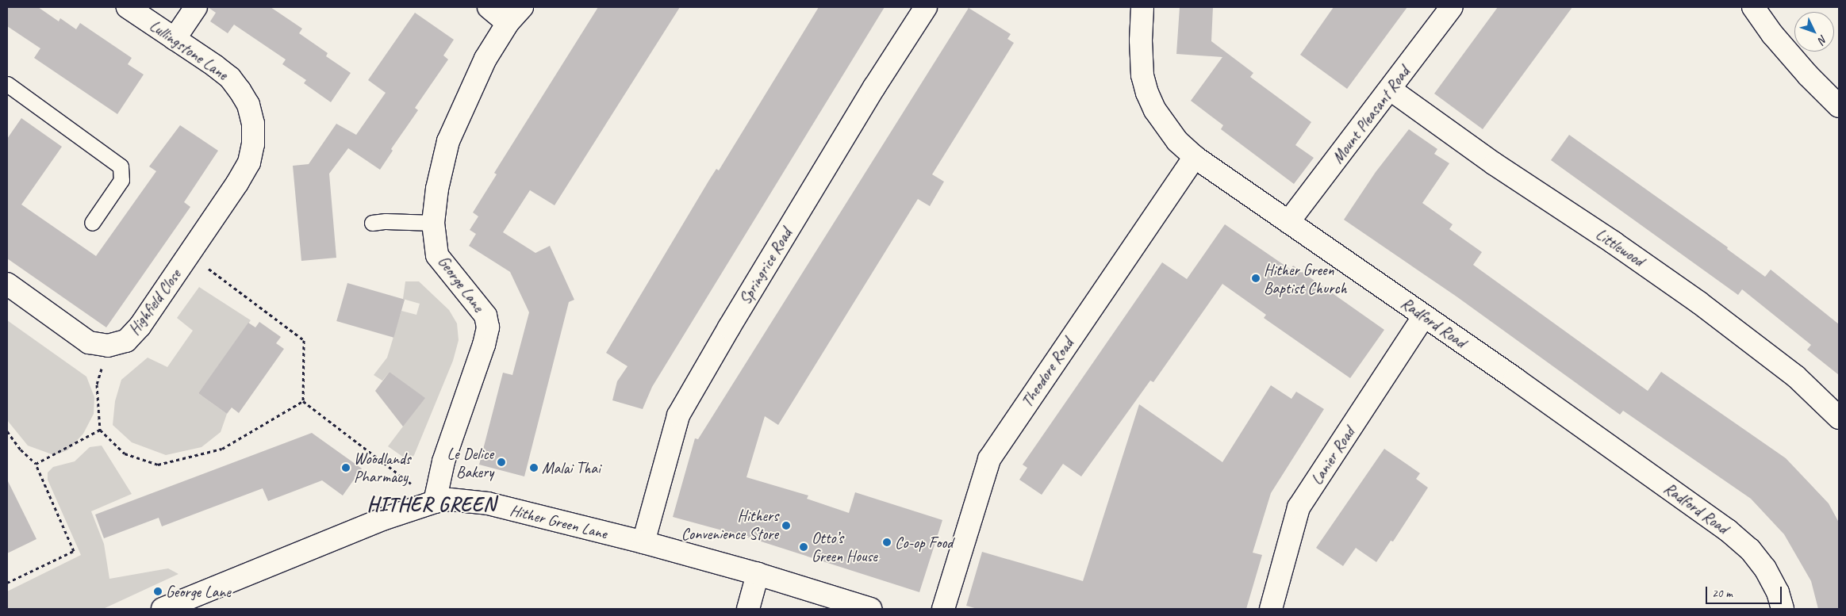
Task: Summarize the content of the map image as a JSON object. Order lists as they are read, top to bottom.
{
  "streets": {
    "street": [
      "Lullingstone Lane",
      "Mount Pleasant Road",
      "Littlewood",
      "Springrice Road",
      "George Lane",
      "Highfield Close",
      "Radford Road",
      "Theodore Road",
      "Lanier Road",
      "Hither Green Lane"
    ]
  },
  "crossings": [
    ["Lullingstone Lane", "Highfield Close"],
    ["Mount Pleasant Road", "Littlewood"],
    ["Mount Pleasant Road", "Radford Road"],
    ["Springrice Road", "Hither Green Lane"],
    ["George Lane", "Hither Green Lane"],
    ["Radford Road", "Theodore Road"],
    ["Radford Road", "Lanier Road"]
  ],
  "districts": ["HITHER GREEN"],
  "places": [
    "Hither Green Baptist Church",
    "Le Delice Bakery",
    "Woodlands Pharmacy",
    "Malai Thai",
    "Hithers Convenience Store",
    "Co-op Food",
    "Otto’s Green House",
    "George Lane"
  ],
  "scale_bar": "20 m",
  "north": "bottom right"
}
